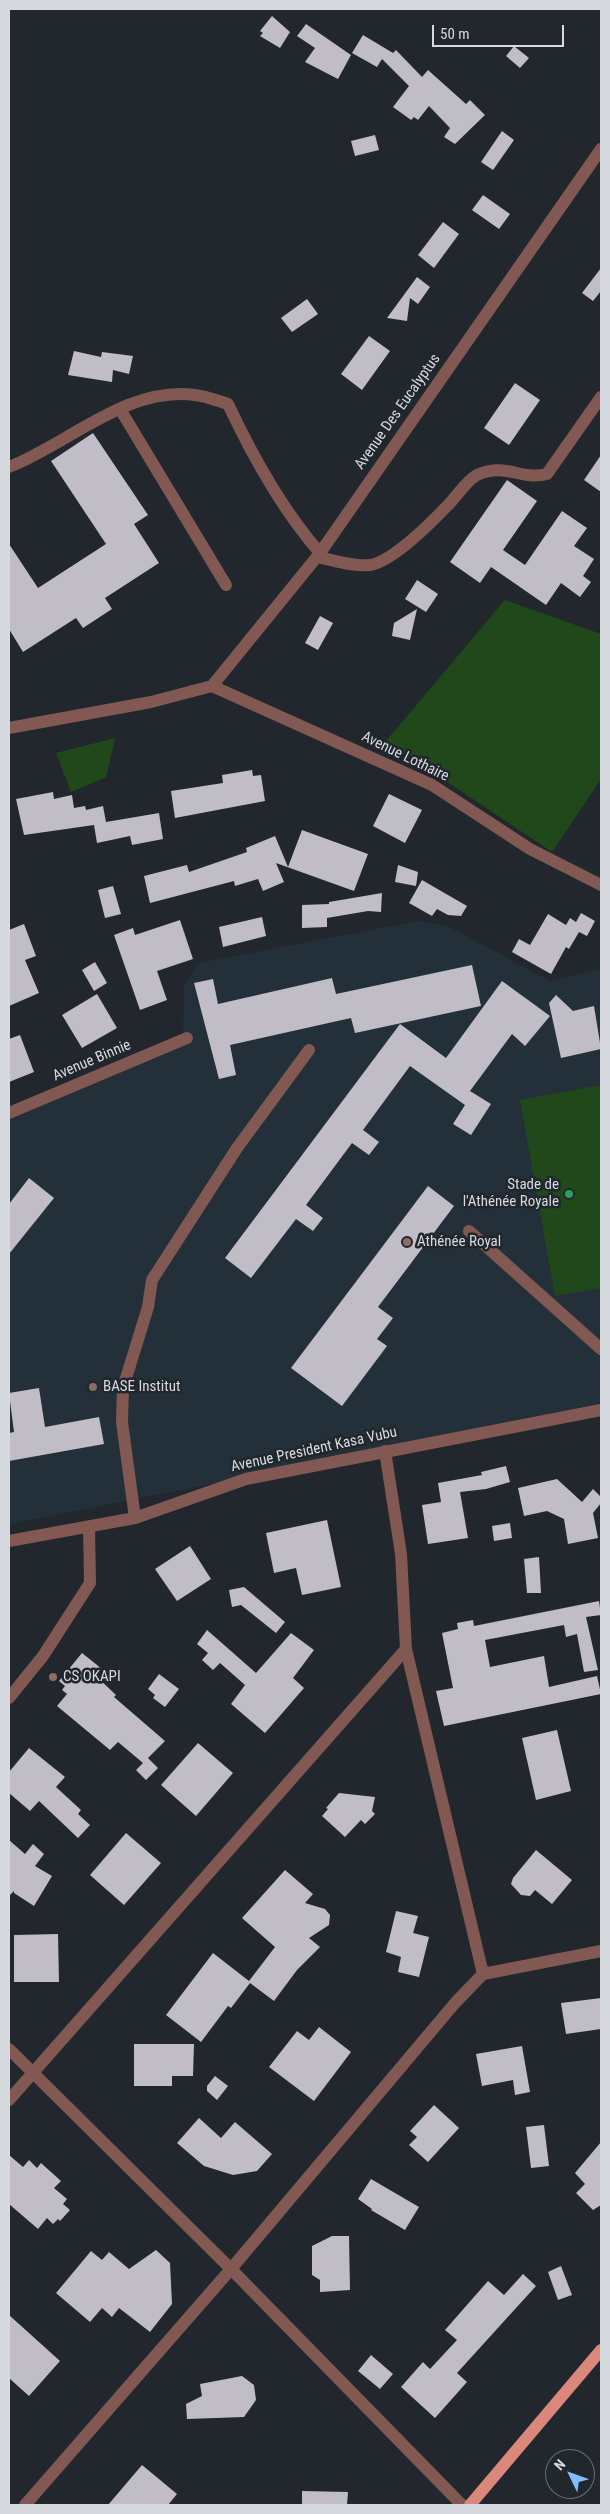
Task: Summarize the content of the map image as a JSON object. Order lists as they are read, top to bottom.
{
  "streets": {
    "street": [
      "Avenue Des Eucalyptus",
      "Avenue Lothaire",
      "Avenue Binnie",
      "Avenue President Kasa Vubu"
    ]
  },
  "crossings": [
    ["Avenue Des Eucalyptus", "Avenue Lothaire"]
  ],
  "places": [
    "Stade de l'Athénée Royale",
    "Athénée Royal",
    "BASE Institut",
    "CS OKAPI"
  ],
  "scale_bar": "50 m",
  "north": "top left"
}
